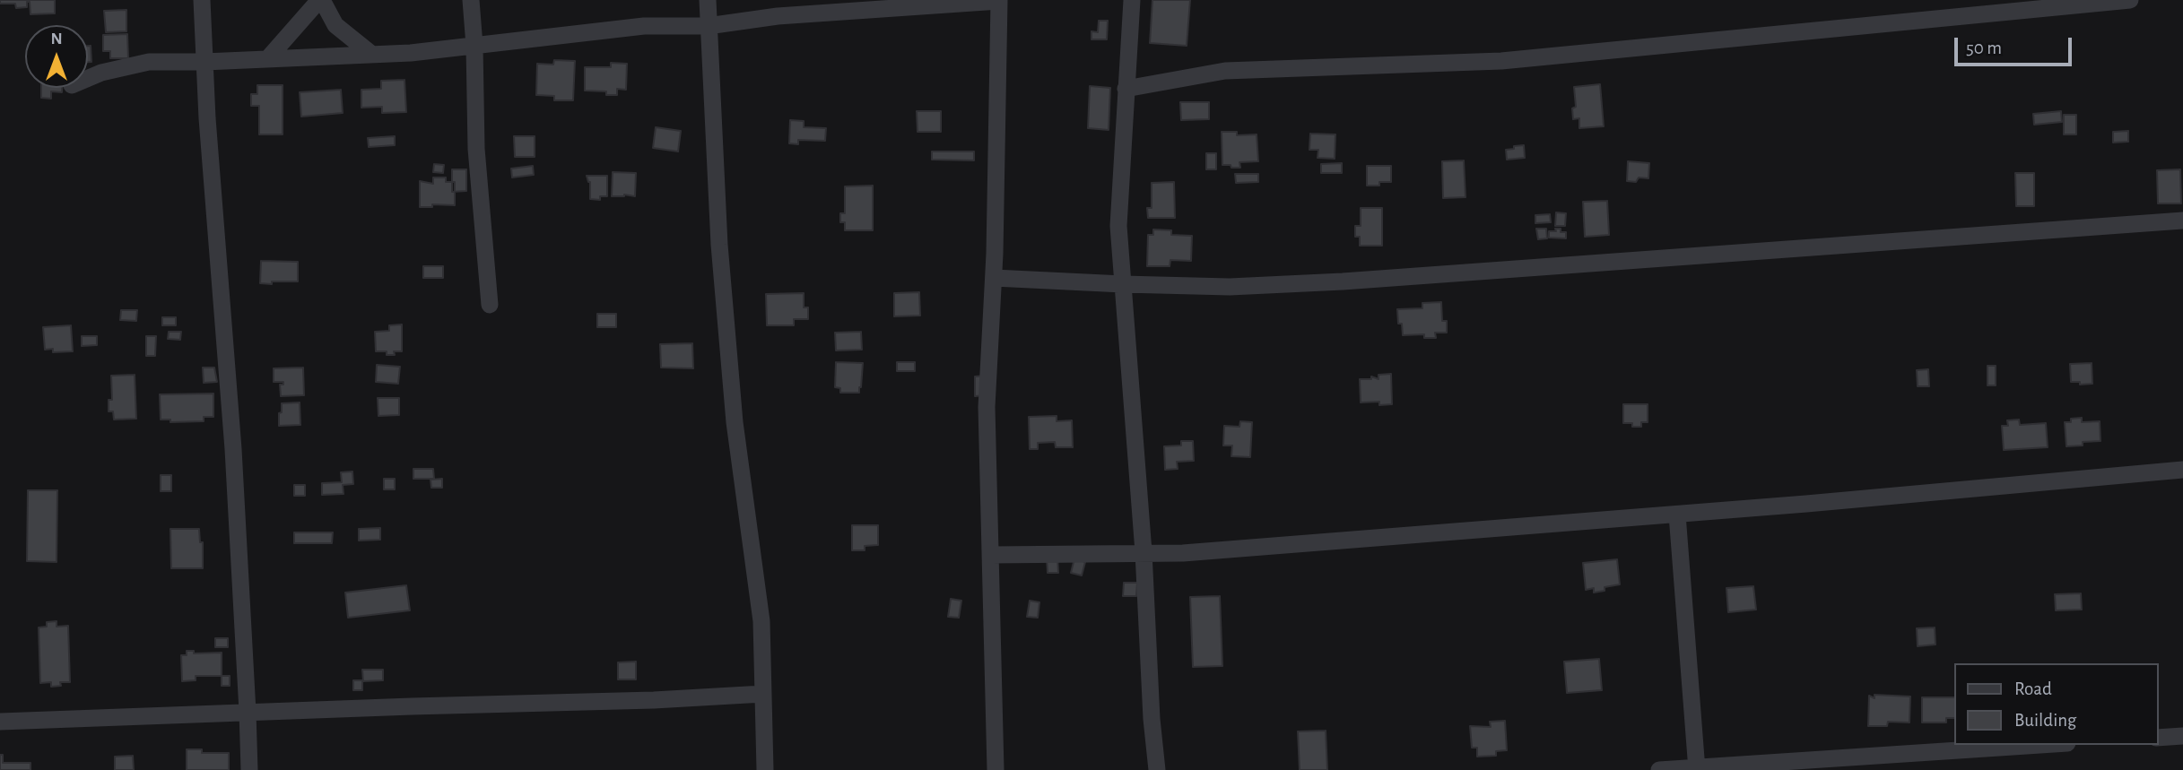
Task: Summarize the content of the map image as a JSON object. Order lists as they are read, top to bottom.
{
  "legend": ["Road", "Building"],
  "scale_bar": "50 m",
  "north": "top"
}
